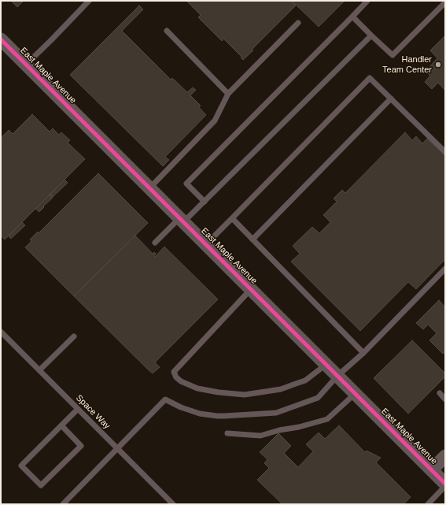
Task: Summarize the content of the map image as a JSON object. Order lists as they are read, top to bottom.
{
  "streets": {
    "street": ["East Maple Avenue"],
    "lane": ["Space Way"]
  },
  "places": ["Handler Team Center"]
}
